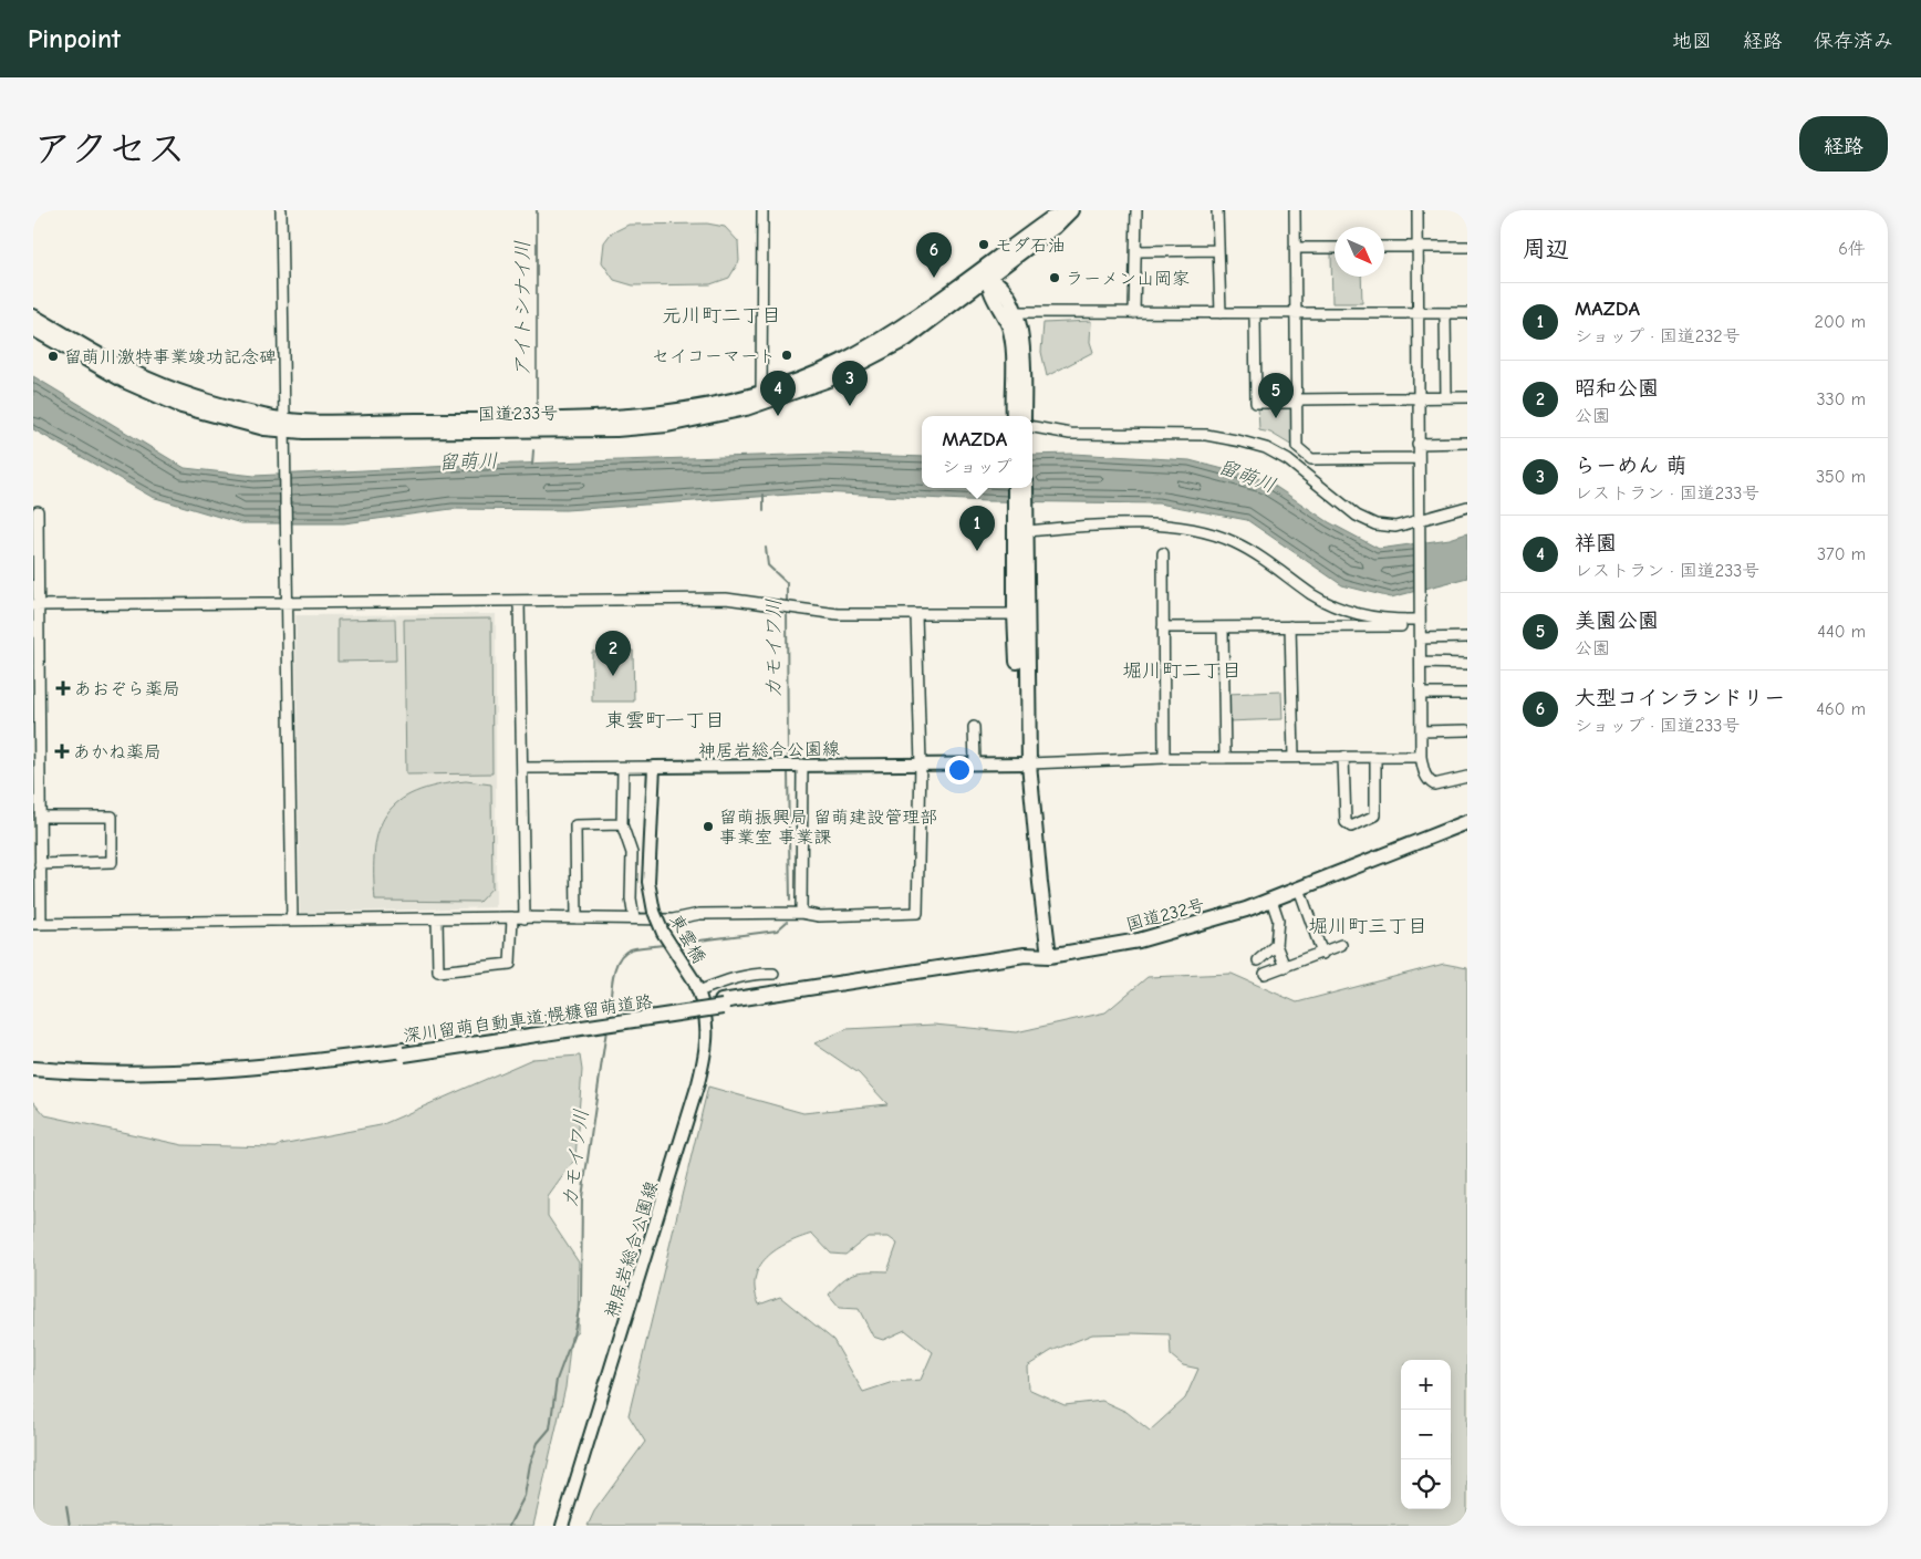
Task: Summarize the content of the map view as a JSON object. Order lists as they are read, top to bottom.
{
  "streets": {
    "highway": ["国道233号", "国道232号", "深川留萌自動車道;幌糠留萌道路"],
    "main road": ["神居岩総合公園線", "東雲橋"]
  },
  "crossings": [
    ["神居岩総合公園線", "東雲橋"],
    ["国道232号", "深川留萌自動車道;幌糠留萌道路"]
  ],
  "districts": [
    "元川町二丁目",
    "堀川町二丁目",
    "東雲町一丁目",
    "堀川町三丁目"
  ],
  "water": ["アイトシナイ川", "留萌川", "カモイワ川"],
  "places": {
    "other": [
      "モダ石油",
      "ラーメン山岡家",
      "セイコーマート",
      "留萌川激特事業竣功記念碑",
      "留萌振興局 留萌建設管理部 事業室 事業課"
    ],
    "health": ["あおぞら薬局", "あかね薬局"]
  },
  "north": "bottom right",
  "page": {
    "header": "Pinpoint",
    "nav": ["地図", "経路", "保存済み"],
    "title": "アクセス",
    "buttons": "経路",
    "heading": ["周辺", "6件"],
    "pins": [
      "6",
      "3",
      "4",
      "5",
      "1",
      "2"
    ],
    "list": [
      {
        "mark": "1",
        "name": "MAZDA",
        "note": "ショップ · 国道232号",
        "value": "200 m"
      },
      {
        "mark": "2",
        "name": "昭和公園",
        "note": "公園",
        "value": "330 m"
      },
      {
        "mark": "3",
        "name": "らーめん 萌",
        "note": "レストラン · 国道233号",
        "value": "350 m"
      },
      {
        "mark": "4",
        "name": "祥園",
        "note": "レストラン · 国道233号",
        "value": "370 m"
      },
      {
        "mark": "5",
        "name": "美園公園",
        "note": "公園",
        "value": "440 m"
      },
      {
        "mark": "6",
        "name": "大型コインランドリー",
        "note": "ショップ · 国道233号",
        "value": "460 m"
      }
    ],
    "popup": ["MAZDA", "ショップ"],
    "map_buttons": ["+", "−"]
  }
}
